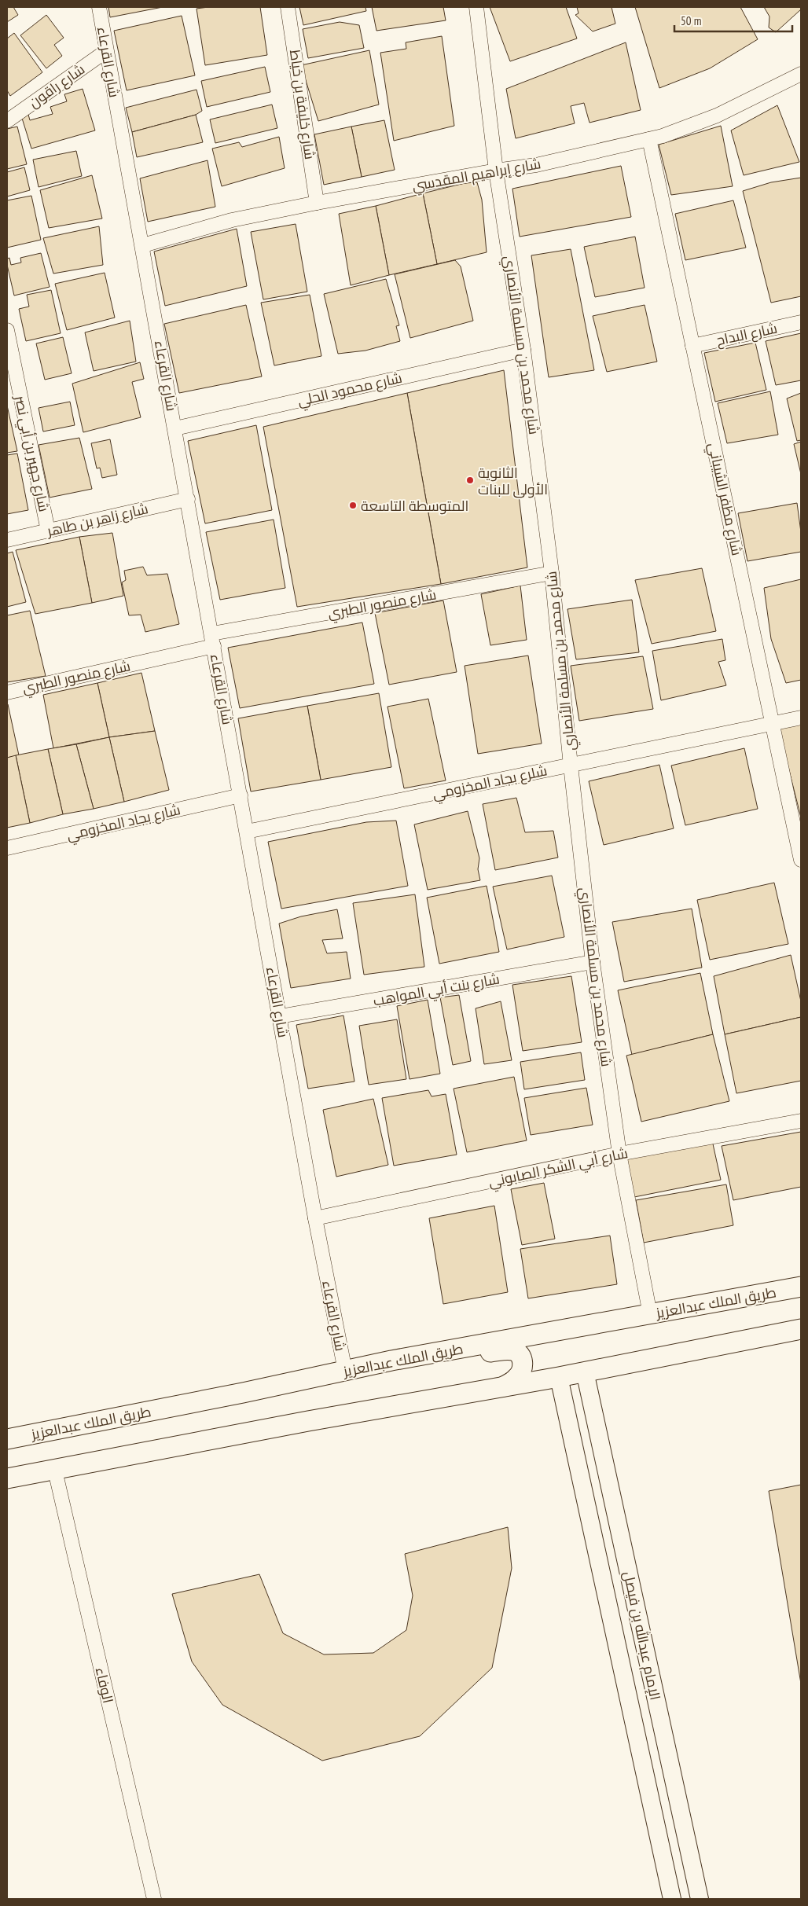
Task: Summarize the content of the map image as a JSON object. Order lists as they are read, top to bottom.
{
  "streets": {
    "main road": ["طريق الملك عبدالعزيز"],
    "street": [
      "شارع القرعاء",
      "شارع راقون",
      "شارع خليفة بن خياط",
      "شارع إبراهيم المقدسي",
      "شارع البداح",
      "شارع محمد بن مسلمة الأنصاري",
      "شارع محمود الحلي",
      "شارع جهير بن أبي نصر",
      "شارع مظفر الشيباني",
      "شارع زاهر بن طاهر",
      "شارع منصور الطبري",
      "شلرع بجاد المخزومي",
      "شارع بجاد المخزومي",
      "شارع بنت أبي المواهب",
      "شارع أبي الشكر الصابوني",
      "الإمام عبدالله بن فيصل",
      "الوفاء"
    ]
  },
  "crossings": [
    ["شارع القرعاء", "شارع راقون"],
    ["شارع القرعاء", "شارع إبراهيم المقدسي"],
    ["شارع القرعاء", "شارع محمود الحلي"],
    ["شارع القرعاء", "شارع زاهر بن طاهر"],
    ["شارع القرعاء", "شارع منصور الطبري"],
    ["شارع القرعاء", "شلرع بجاد المخزومي"],
    ["شارع القرعاء", "شارع بجاد المخزومي"],
    ["شارع القرعاء", "شارع بنت أبي المواهب"],
    ["شارع القرعاء", "شارع أبي الشكر الصابوني"],
    ["شارع القرعاء", "طريق الملك عبدالعزيز"],
    ["شارع خليفة بن خياط", "شارع إبراهيم المقدسي"],
    ["شارع إبراهيم المقدسي", "شارع محمد بن مسلمة الأنصاري"],
    ["شارع إبراهيم المقدسي", "شارع مظفر الشيباني"],
    ["شارع البداح", "شارع مظفر الشيباني"],
    ["شارع محمد بن مسلمة الأنصاري", "شارع محمود الحلي"],
    ["شارع محمد بن مسلمة الأنصاري", "شارع منصور الطبري"],
    ["شارع محمد بن مسلمة الأنصاري", "شلرع بجاد المخزومي"],
    ["شارع محمد بن مسلمة الأنصاري", "شارع بنت أبي المواهب"],
    ["شارع محمد بن مسلمة الأنصاري", "شارع أبي الشكر الصابوني"],
    ["شارع محمد بن مسلمة الأنصاري", "طريق الملك عبدالعزيز"],
    ["شارع جهير بن أبي نصر", "شارع زاهر بن طاهر"],
    ["شارع مظفر الشيباني", "شلرع بجاد المخزومي"]
  ],
  "places": ["الثانوية الأولى للبنات", "المتوسطة التاسعة"],
  "scale_bar": "50 m"
}
